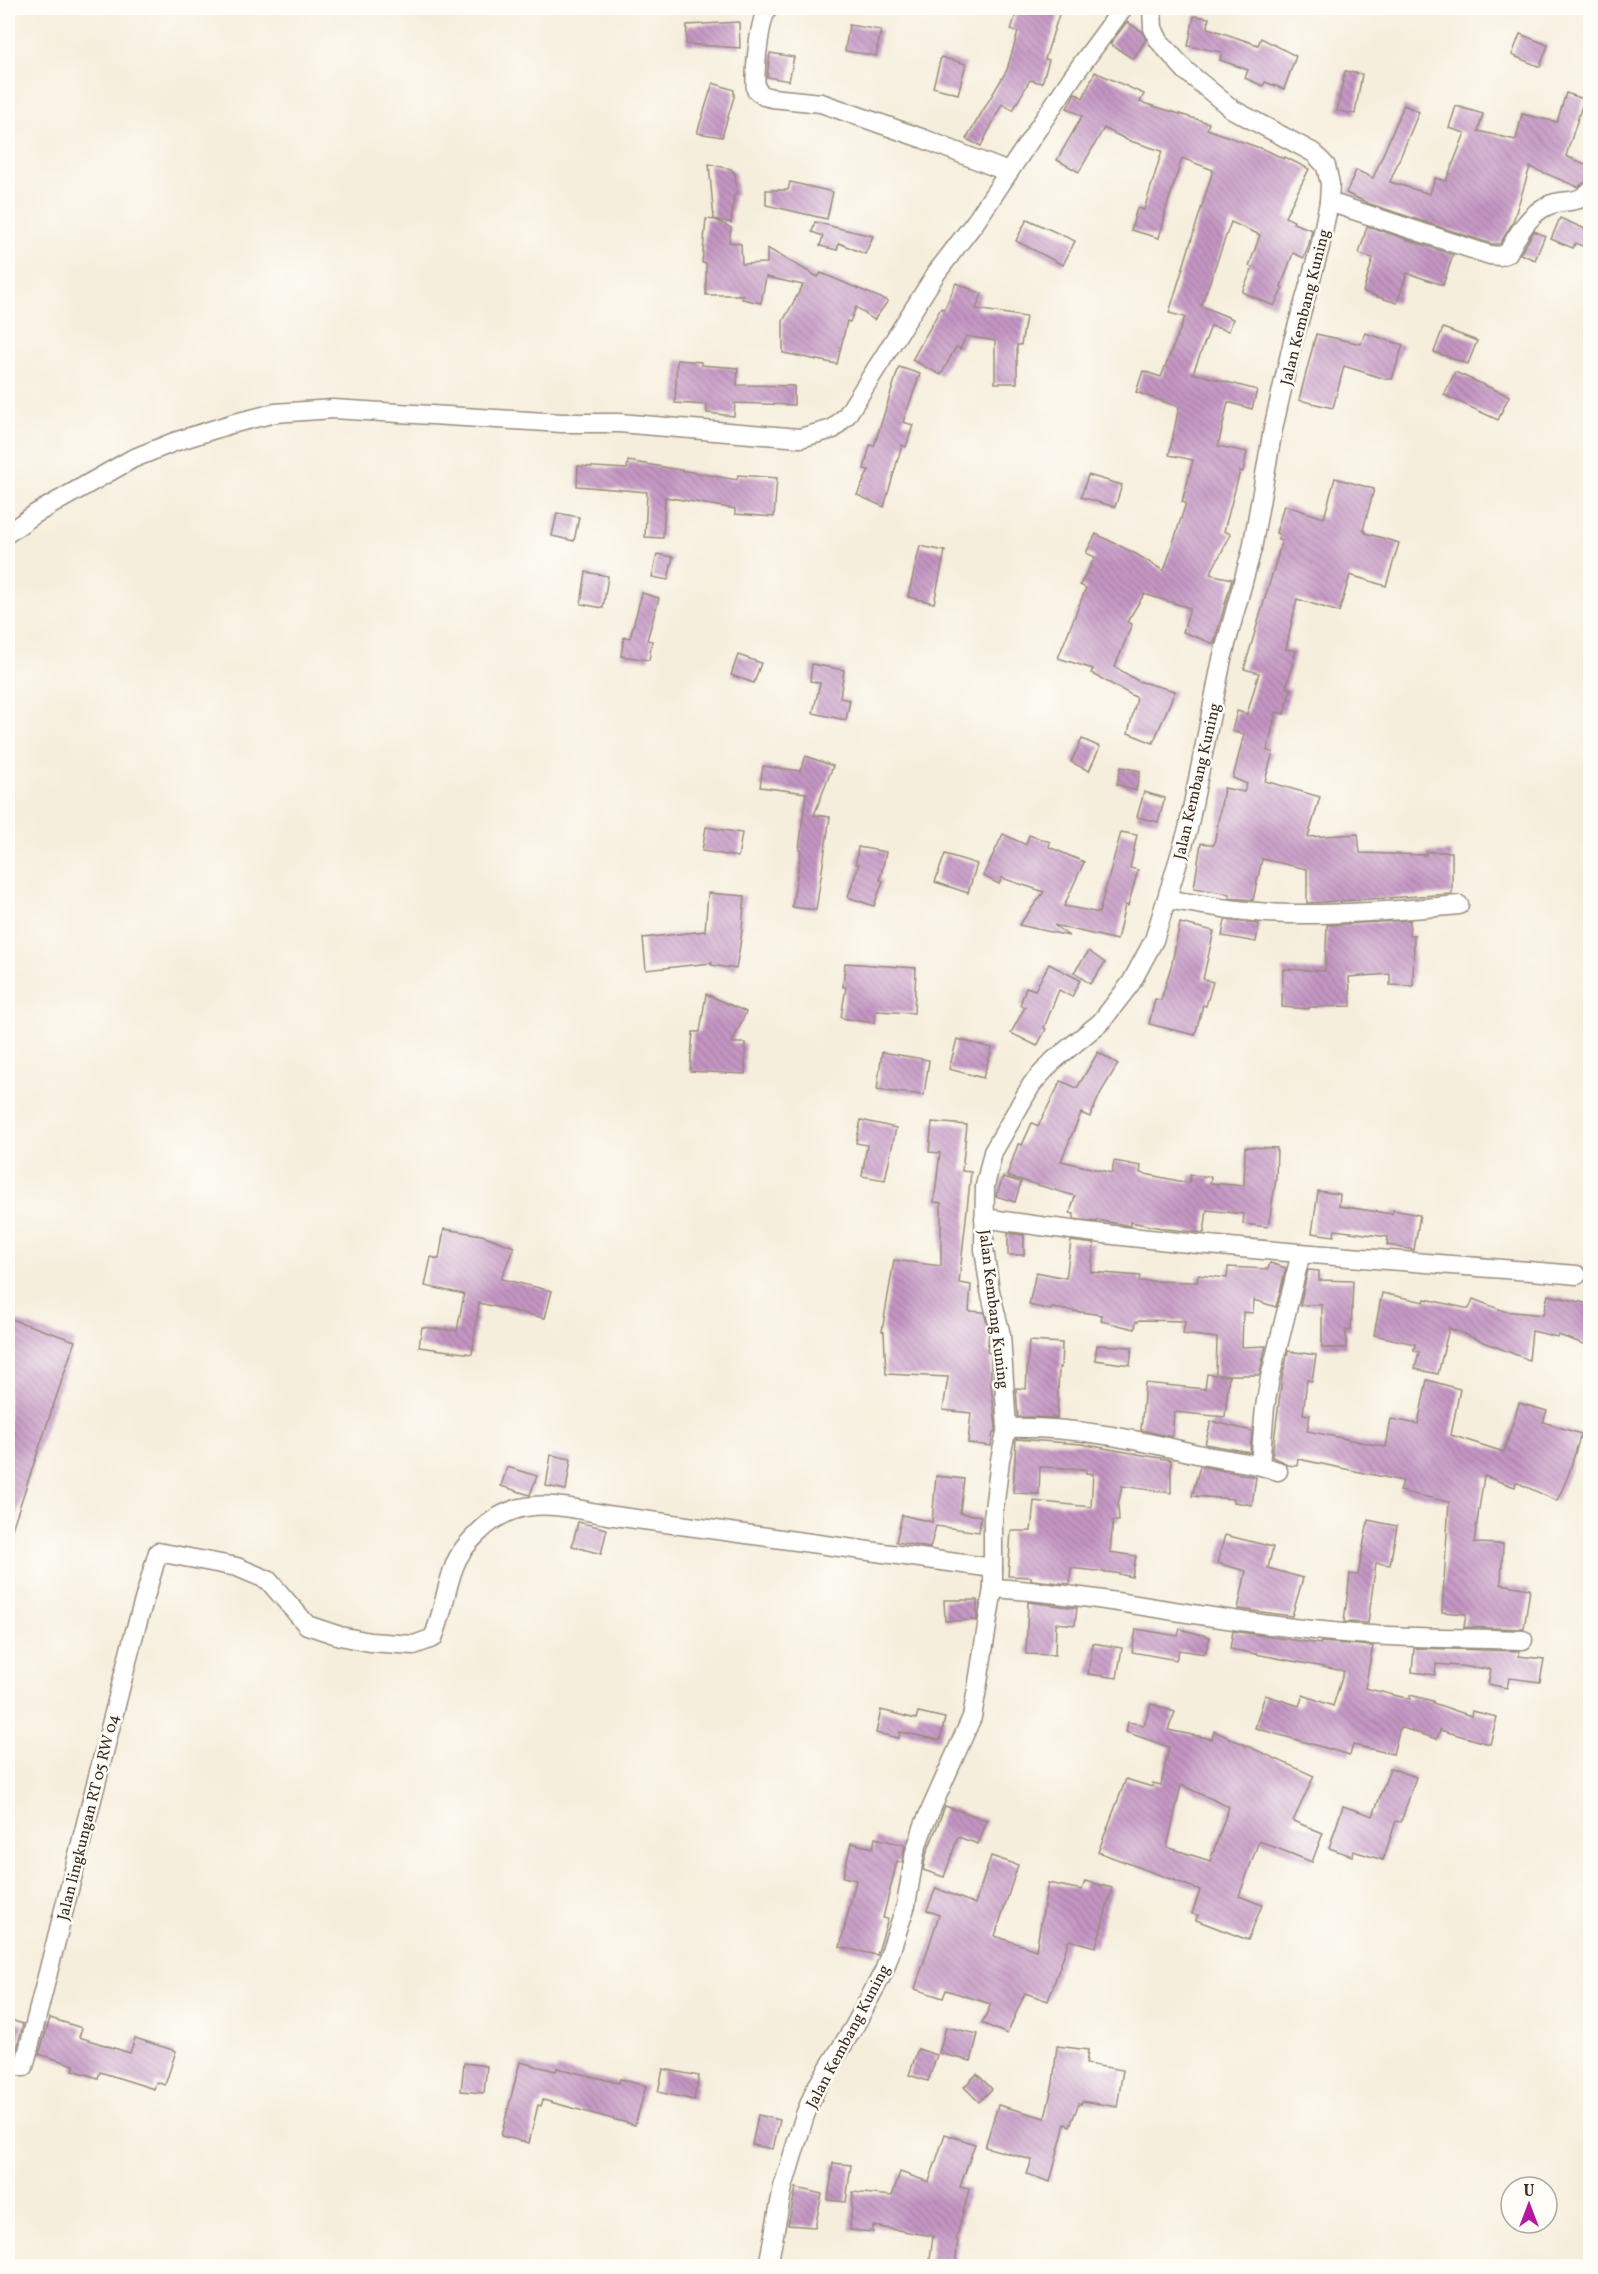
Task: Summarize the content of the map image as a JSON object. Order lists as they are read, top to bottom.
{
  "streets": {
    "street": ["Jalan Kembang Kuning", "Jalan lingkungan RT 05 RW 04"]
  },
  "crossings": [
    ["Jalan Kembang Kuning", "Jalan lingkungan RT 05 RW 04"]
  ],
  "north": "top"
}
